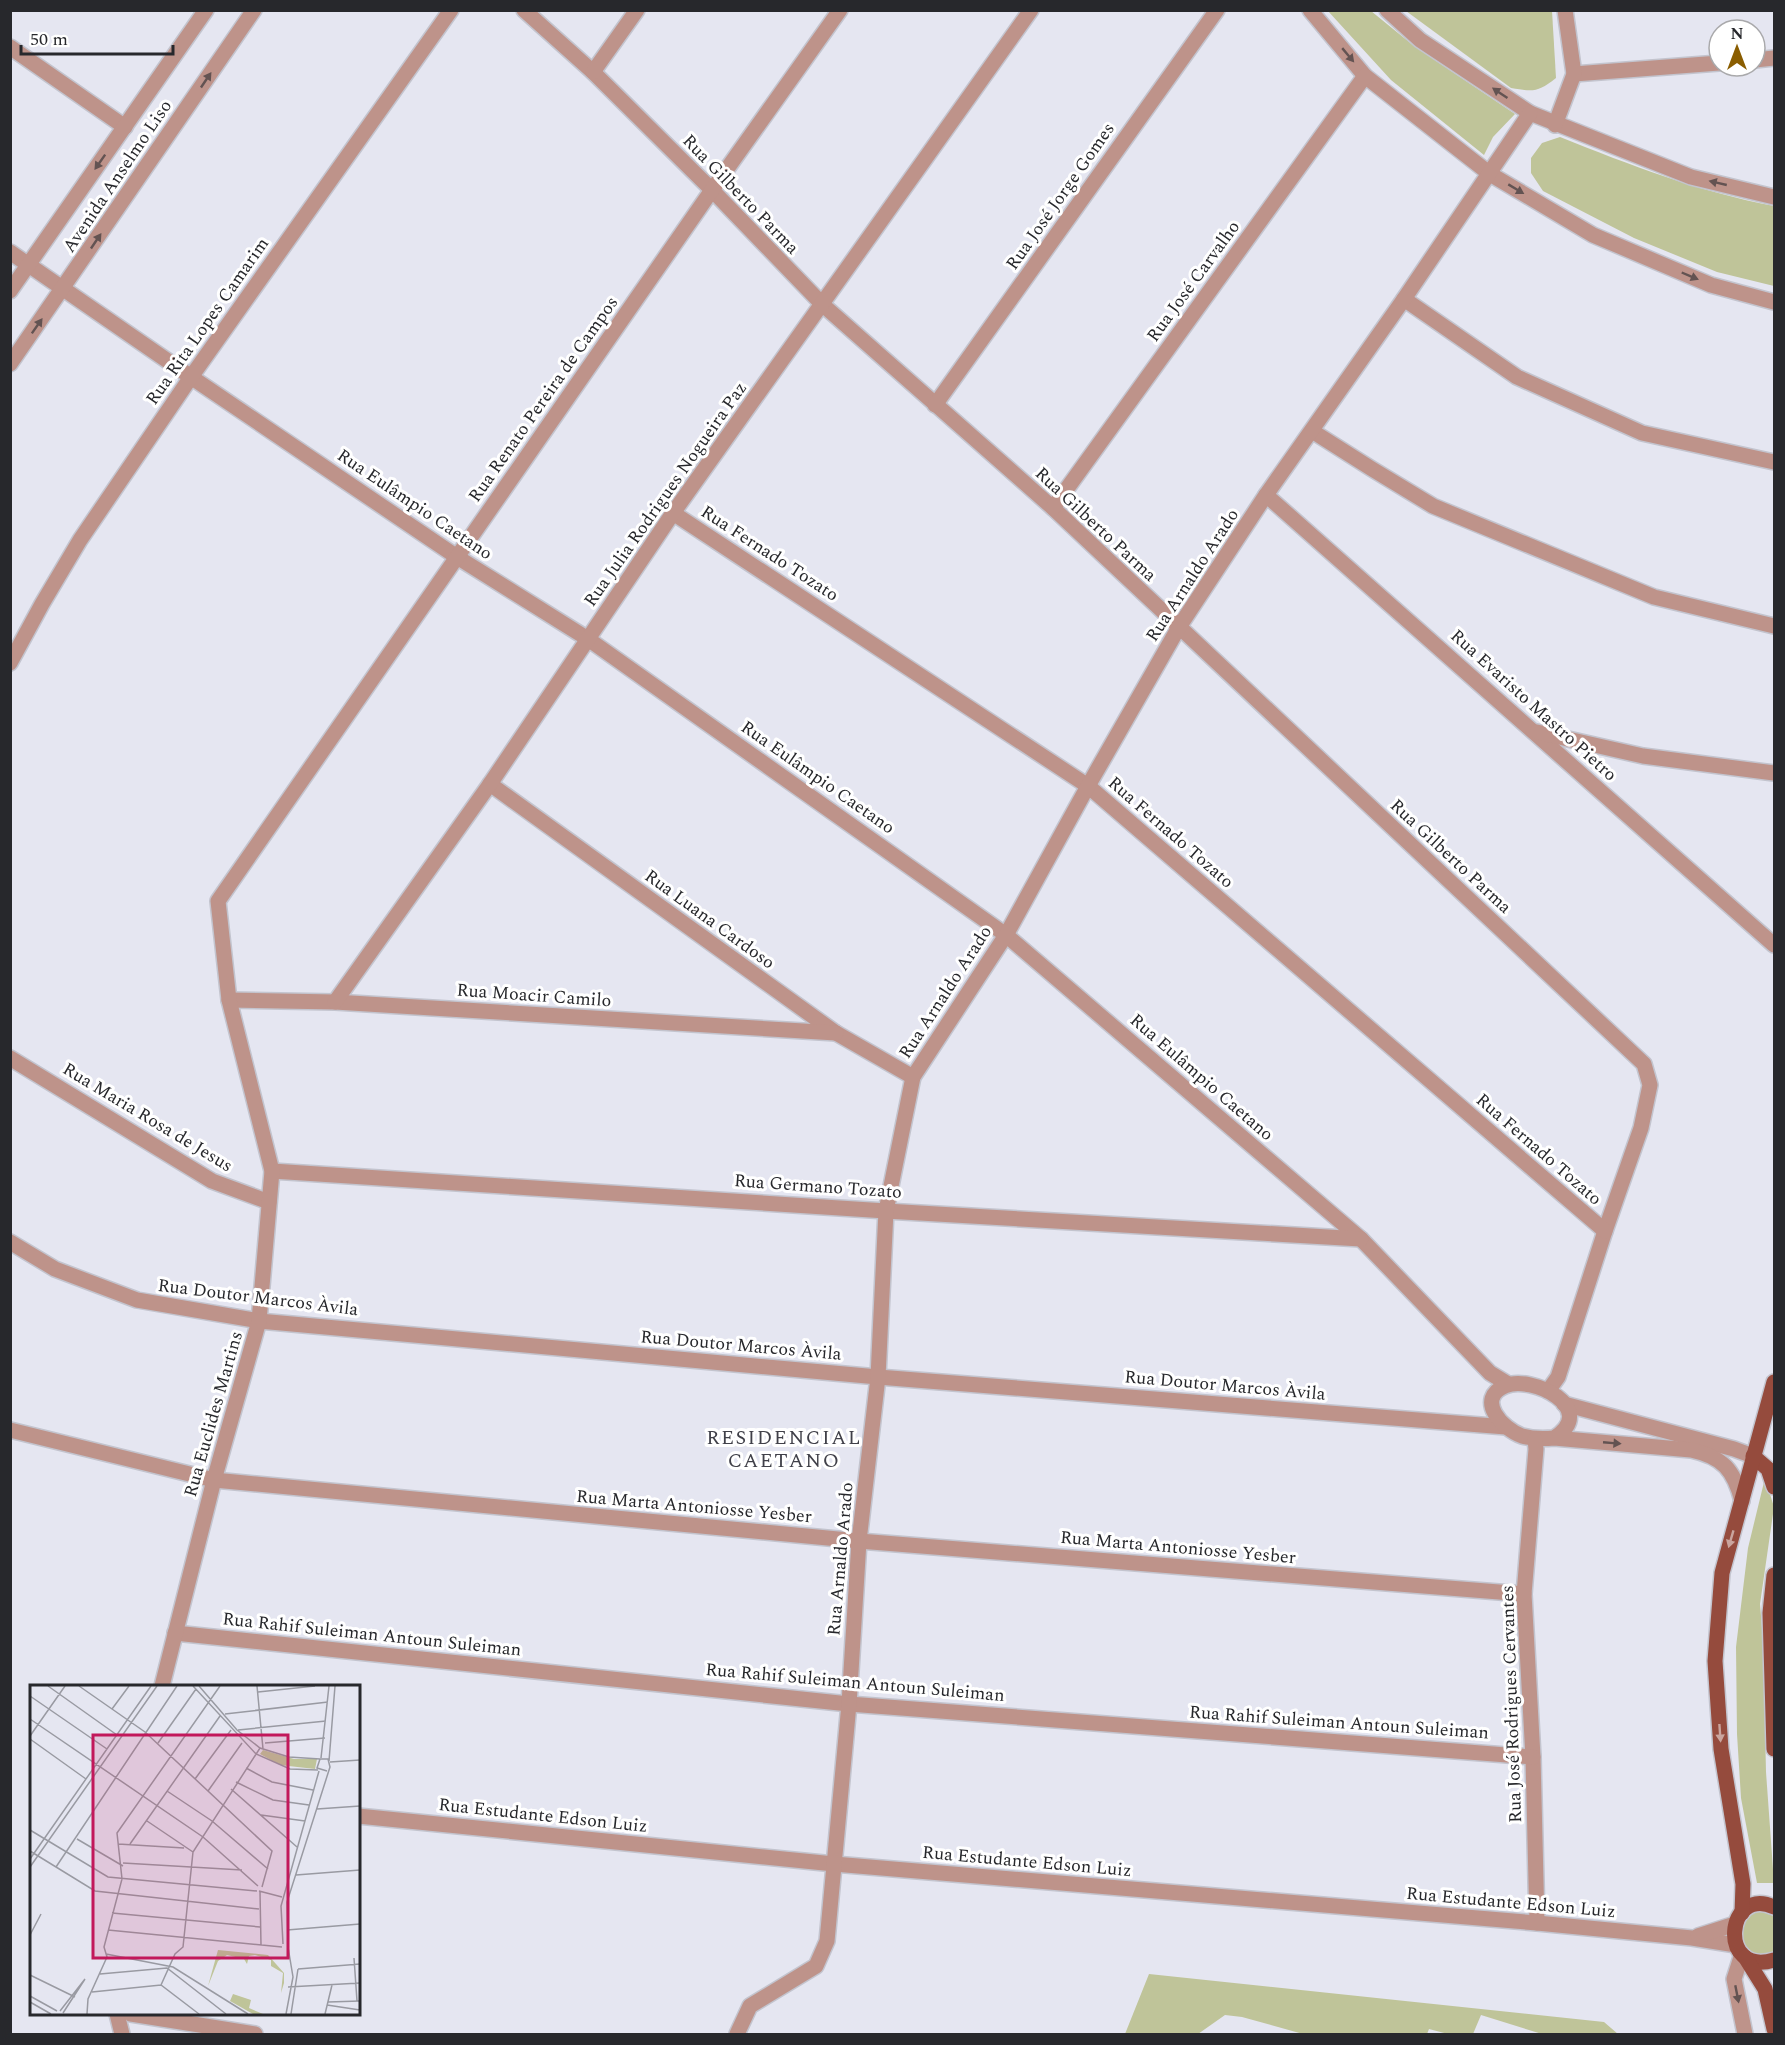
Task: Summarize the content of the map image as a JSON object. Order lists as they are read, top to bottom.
{
  "streets": {
    "street": [
      "Avenida Anselmo Liso",
      "Rua Gilberto Parma",
      "Rua José Jorge Gomes",
      "Rua José Carvalho",
      "Rua Rita Lopes Camarim",
      "Rua Renato Pereira de Campos",
      "Rua Julia Rodrigues Nogueira Paz",
      "Rua Eulâmpio Caetano",
      "Rua Fernado Tozato",
      "Rua Arnaldo Arado",
      "Rua Evaristo Mastro Pietro",
      "Rua Luana Cardoso",
      "Rua Moacir Camilo",
      "Rua Maria Rosa de Jesus",
      "Rua Germano Tozato",
      "Rua Doutor Marcos Àvila",
      "Rua Euclides Martins",
      "Rua Marta Antoniosse Yesber",
      "Rua Rahif Suleiman Antoun Suleiman",
      "Rua José Rodrigues Cervantes",
      "Rua Estudante Edson Luiz"
    ]
  },
  "crossings": [
    ["Avenida Anselmo Liso", "Rua Eulâmpio Caetano"],
    ["Rua Gilberto Parma", "Rua José Jorge Gomes"],
    ["Rua Gilberto Parma", "Rua José Carvalho"],
    ["Rua Gilberto Parma", "Rua Renato Pereira de Campos"],
    ["Rua Gilberto Parma", "Rua Julia Rodrigues Nogueira Paz"],
    ["Rua Gilberto Parma", "Rua Fernado Tozato"],
    ["Rua Gilberto Parma", "Rua Arnaldo Arado"],
    ["Rua Rita Lopes Camarim", "Rua Eulâmpio Caetano"],
    ["Rua Renato Pereira de Campos", "Rua Eulâmpio Caetano"],
    ["Rua Renato Pereira de Campos", "Rua Euclides Martins"],
    ["Rua Julia Rodrigues Nogueira Paz", "Rua Eulâmpio Caetano"],
    ["Rua Julia Rodrigues Nogueira Paz", "Rua Fernado Tozato"],
    ["Rua Julia Rodrigues Nogueira Paz", "Rua Luana Cardoso"],
    ["Rua Julia Rodrigues Nogueira Paz", "Rua Moacir Camilo"],
    ["Rua Eulâmpio Caetano", "Rua Arnaldo Arado"],
    ["Rua Eulâmpio Caetano", "Rua Germano Tozato"],
    ["Rua Eulâmpio Caetano", "Rua Doutor Marcos Àvila"],
    ["Rua Eulâmpio Caetano", "Rua José Rodrigues Cervantes"],
    ["Rua Fernado Tozato", "Rua Arnaldo Arado"],
    ["Rua Arnaldo Arado", "Rua Evaristo Mastro Pietro"],
    ["Rua Arnaldo Arado", "Rua Luana Cardoso"],
    ["Rua Arnaldo Arado", "Rua Germano Tozato"],
    ["Rua Arnaldo Arado", "Rua Doutor Marcos Àvila"],
    ["Rua Arnaldo Arado", "Rua Marta Antoniosse Yesber"],
    ["Rua Arnaldo Arado", "Rua Rahif Suleiman Antoun Suleiman"],
    ["Rua Arnaldo Arado", "Rua Estudante Edson Luiz"],
    ["Rua Luana Cardoso", "Rua Moacir Camilo"],
    ["Rua Moacir Camilo", "Rua Euclides Martins"],
    ["Rua Maria Rosa de Jesus", "Rua Euclides Martins"],
    ["Rua Germano Tozato", "Rua Euclides Martins"],
    ["Rua Doutor Marcos Àvila", "Rua Euclides Martins"],
    ["Rua Doutor Marcos Àvila", "Rua José Rodrigues Cervantes"],
    ["Rua Euclides Martins", "Rua Marta Antoniosse Yesber"],
    ["Rua Euclides Martins", "Rua Rahif Suleiman Antoun Suleiman"],
    ["Rua Marta Antoniosse Yesber", "Rua José Rodrigues Cervantes"],
    ["Rua Rahif Suleiman Antoun Suleiman", "Rua José Rodrigues Cervantes"],
    ["Rua José Rodrigues Cervantes", "Rua Estudante Edson Luiz"]
  ],
  "districts": ["RESIDENCIAL CAETANO"],
  "scale_bar": "50 m",
  "north": "top"
}
